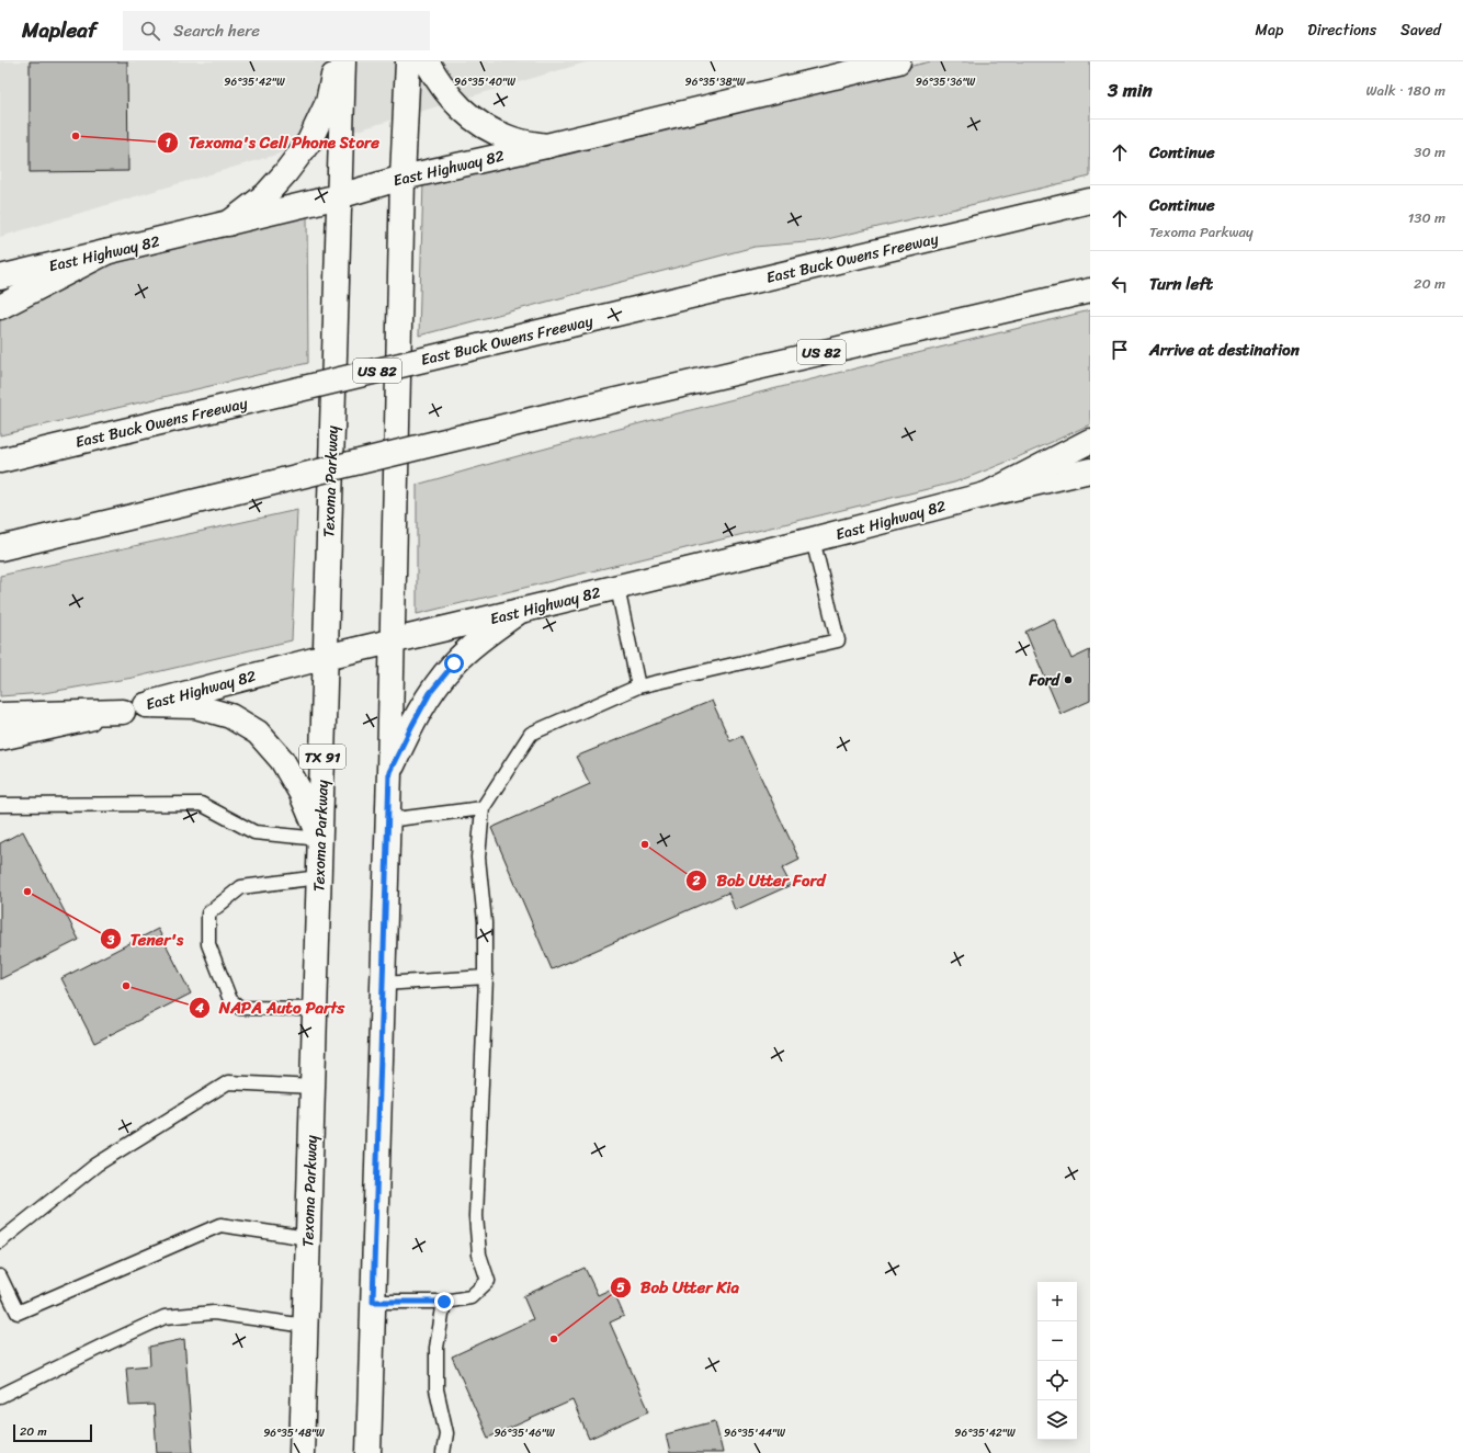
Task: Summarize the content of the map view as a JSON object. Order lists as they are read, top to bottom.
{
  "streets": {
    "main road": [
      "East Highway 82",
      "East Buck Owens Freeway",
      "US 82",
      "Texoma Parkway",
      "TX 91"
    ]
  },
  "crossings": [
    ["East Highway 82", "Texoma Parkway"]
  ],
  "places": [
    "Texoma's Cell Phone Store",
    "Ford",
    "Bob Utter Ford",
    "Tener's",
    "NAPA Auto Parts",
    "Bob Utter Kia"
  ],
  "scale_bar": "20 m",
  "page": {
    "header": "Mapleaf",
    "search": "Search here",
    "nav": ["Map", "Directions", "Saved"],
    "heading": ["3 min", "Walk · 180 m"],
    "list": [
      ["Continue", "30 m"],
      ["Continue", "Texoma Parkway", "130 m"],
      ["Turn left", "20 m"],
      "Arrive at destination"
    ],
    "map_buttons": ["+", "−"],
    "scale": "20 m"
  },
  "coordinates": [
    "96°35'42\"W",
    "96°35'40\"W",
    "96°35'38\"W",
    "96°35'36\"W",
    "96°35'48\"W",
    "96°35'46\"W",
    "96°35'44\"W"
  ]
}
